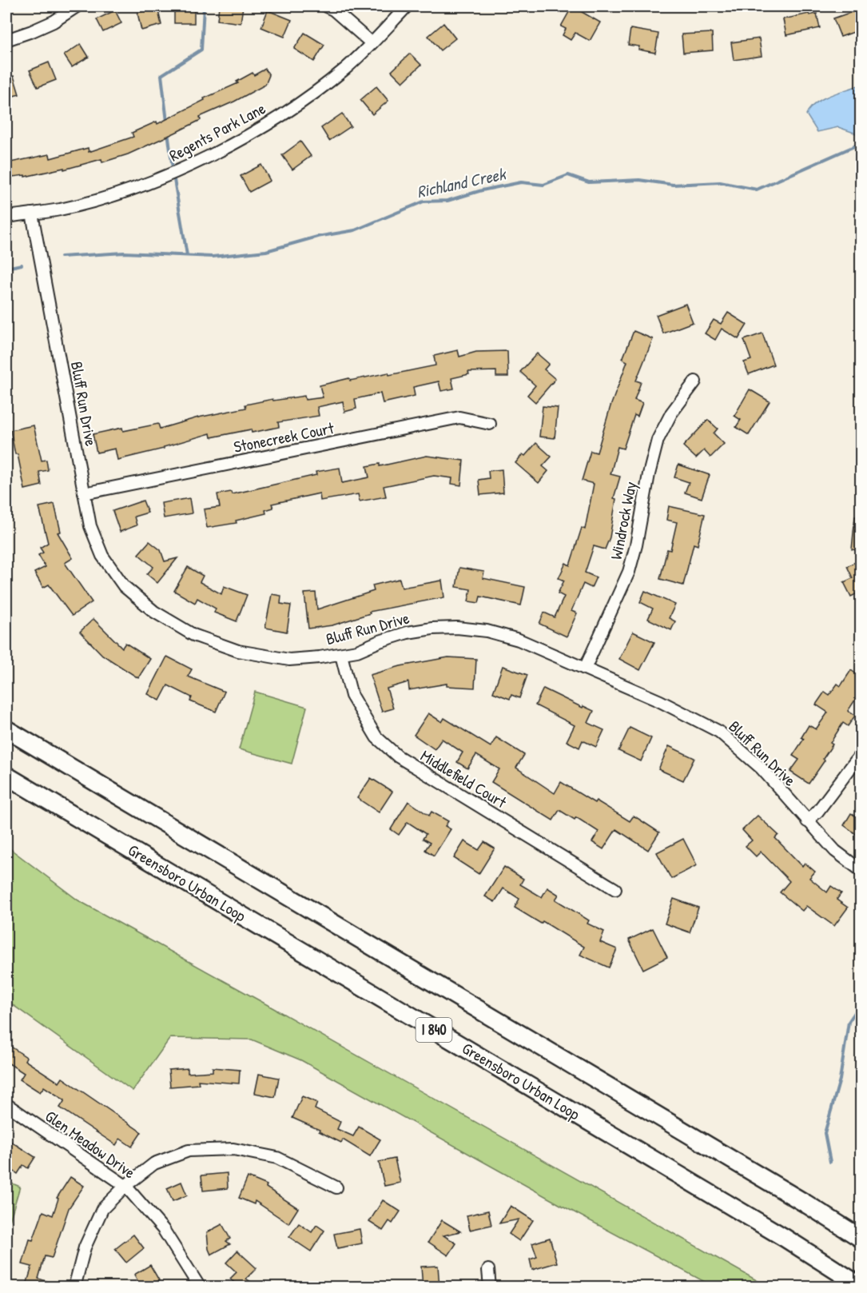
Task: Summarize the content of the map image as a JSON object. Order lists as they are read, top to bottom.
{
  "streets": {
    "highway": ["Greensboro Urban Loop", "I 840"],
    "street": [
      "Regents Park Lane",
      "Bluff Run Drive",
      "Stonecreek Court",
      "Windrock Way",
      "Middlefield Court",
      "Glen Meadow Drive"
    ]
  },
  "crossings": [
    ["Regents Park Lane", "Bluff Run Drive"],
    ["Bluff Run Drive", "Stonecreek Court"],
    ["Bluff Run Drive", "Windrock Way"],
    ["Bluff Run Drive", "Middlefield Court"]
  ],
  "water": ["Richland Creek"]
}
